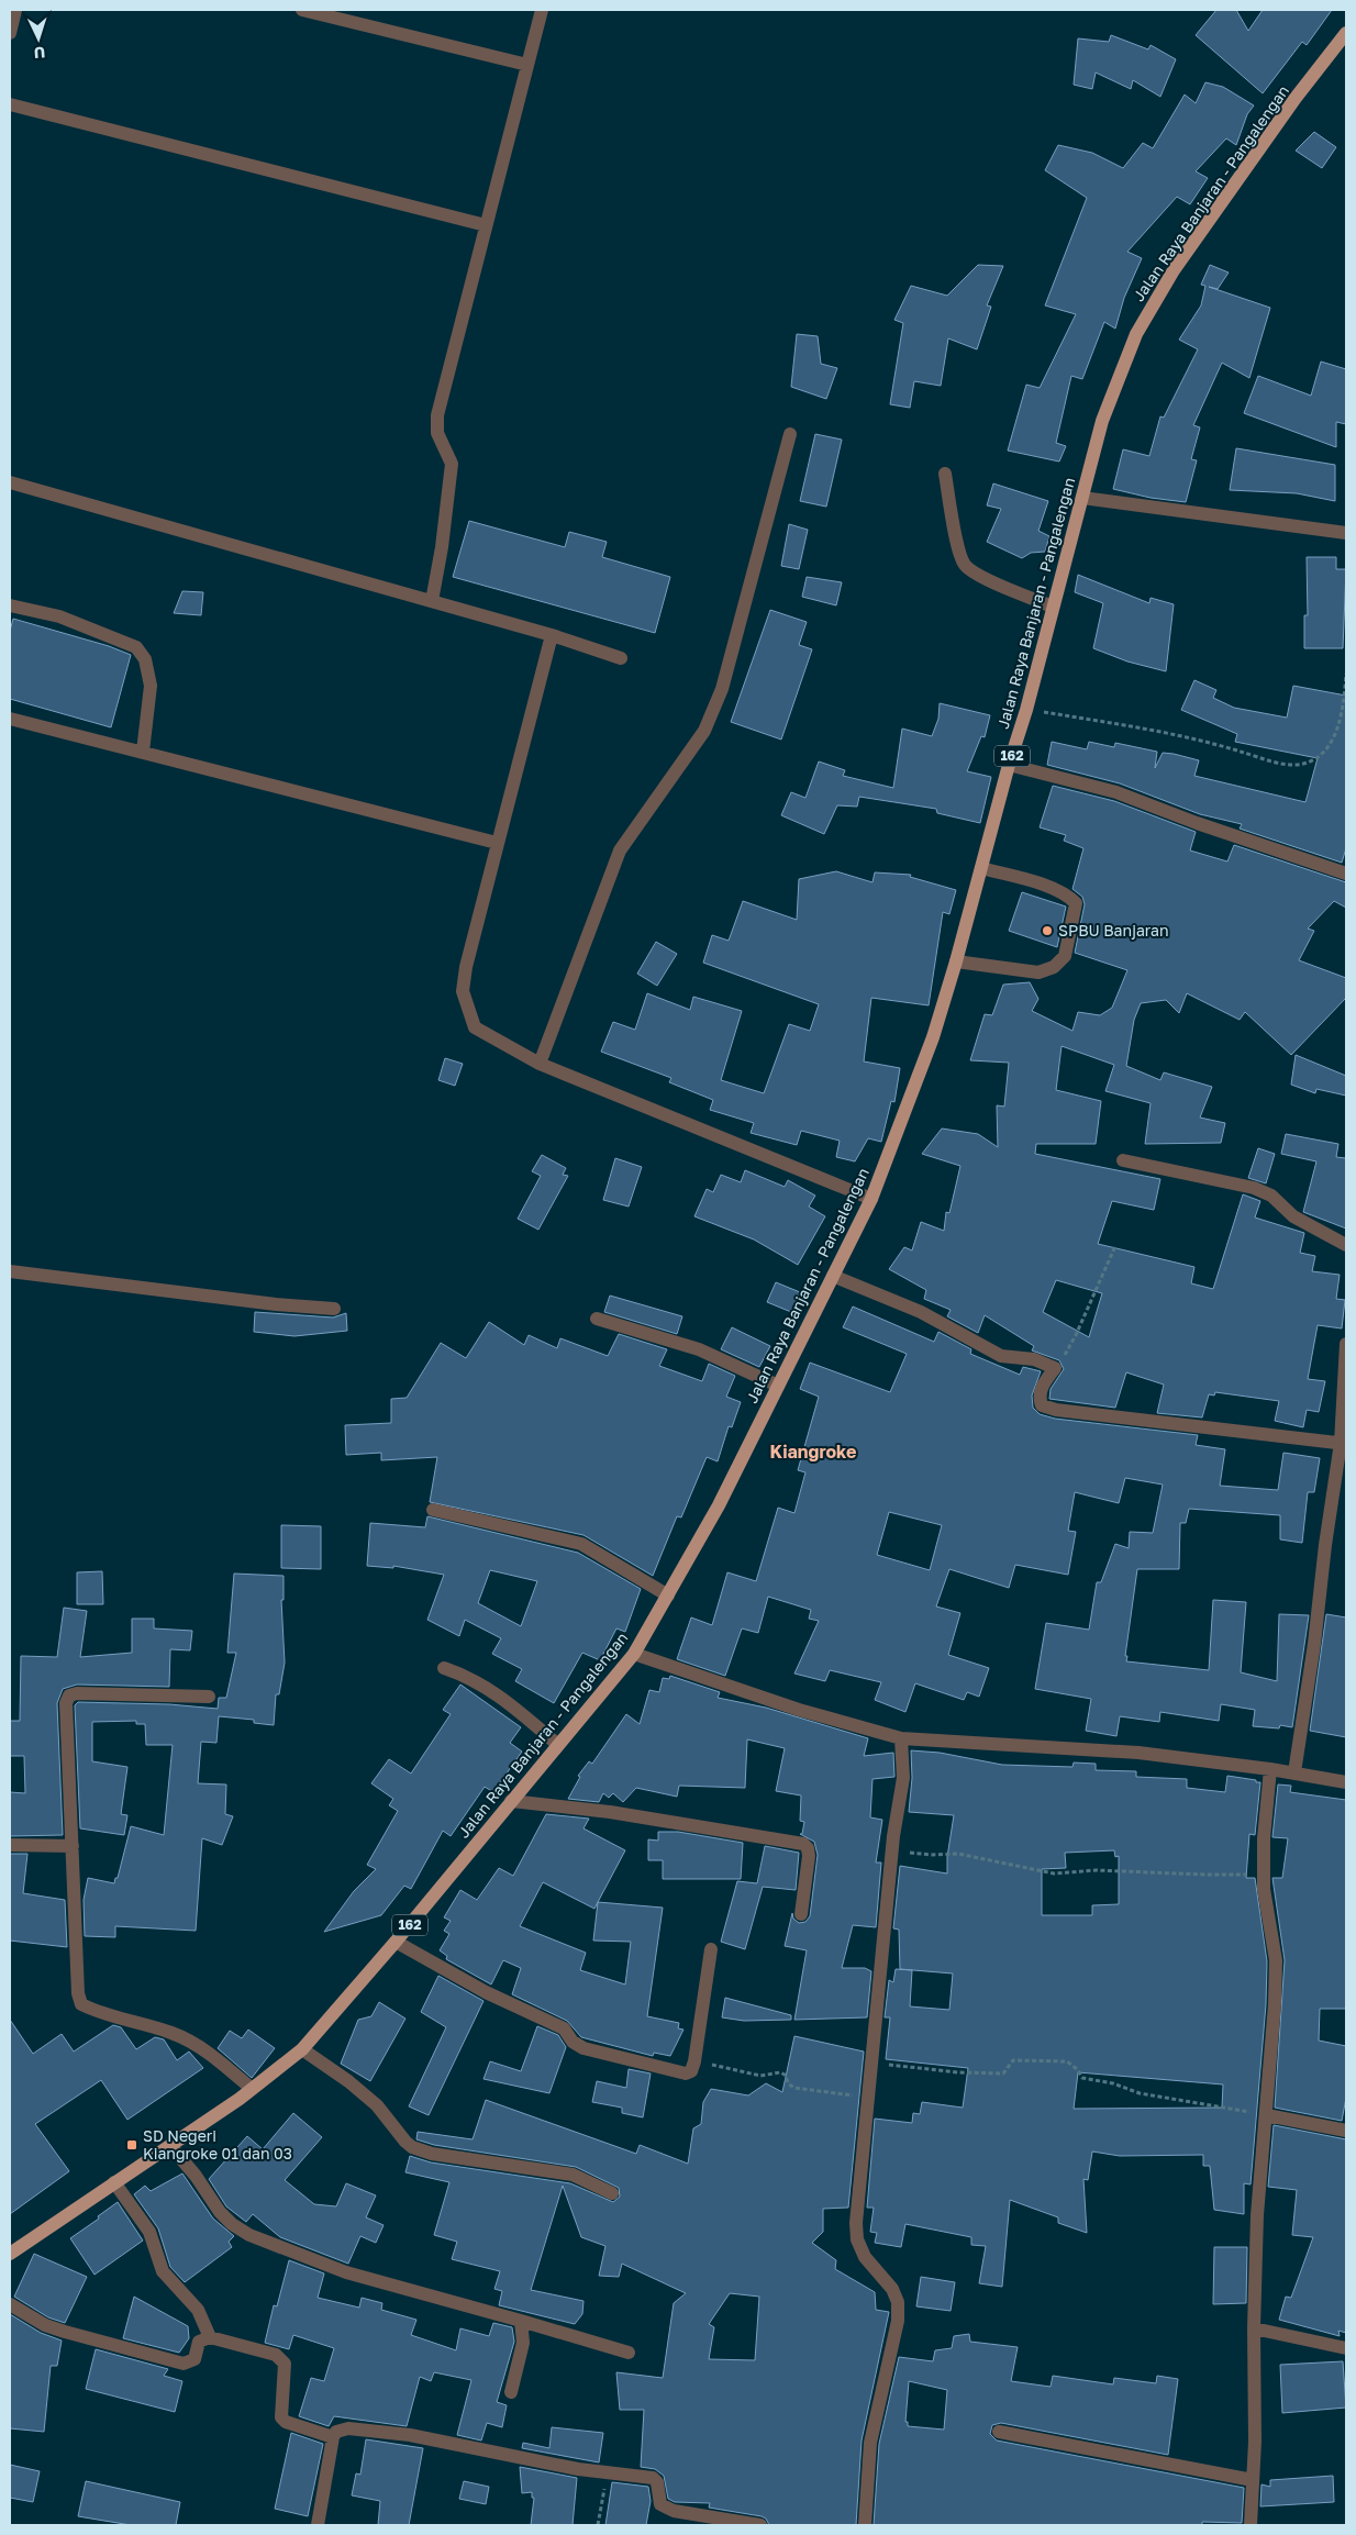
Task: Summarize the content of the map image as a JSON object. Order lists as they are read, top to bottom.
{
  "streets": {
    "main road": ["Jalan Raya Banjaran - Pangalengan", "162"]
  },
  "districts": ["Kiangroke"],
  "places": {
    "other": ["SPBU Banjaran"],
    "transit": ["SD Negeri Kiangroke 01 dan 03"]
  },
  "north": "bottom"
}
